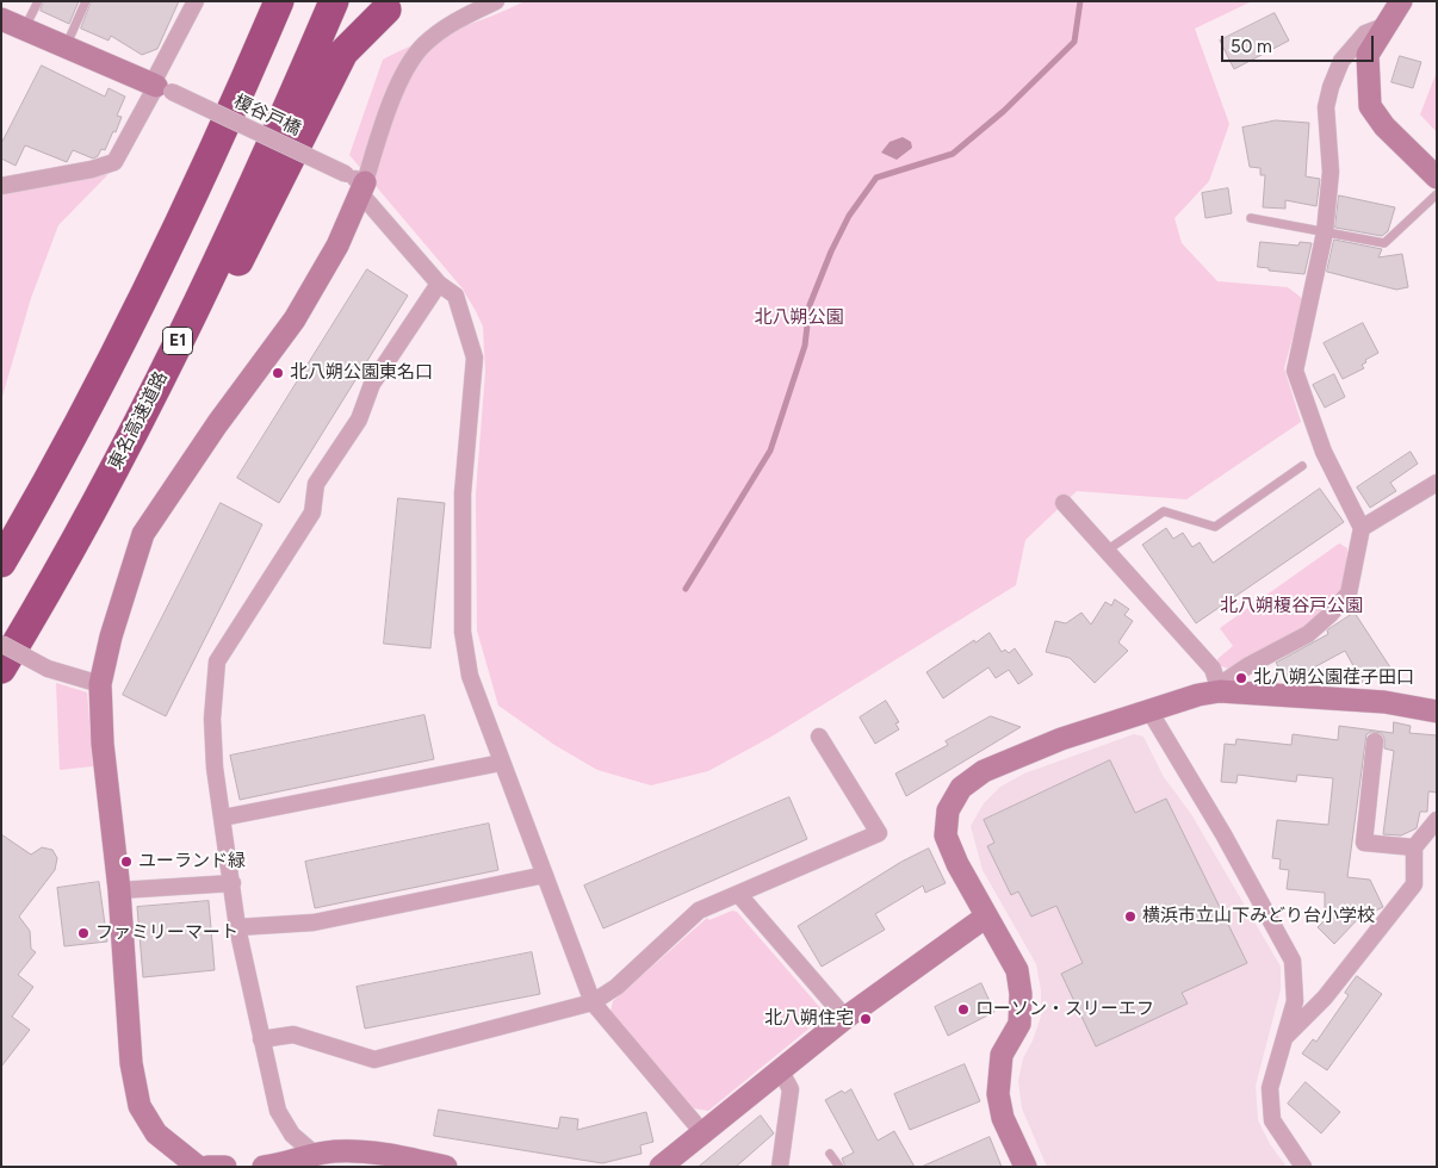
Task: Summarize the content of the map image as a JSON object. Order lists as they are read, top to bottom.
{
  "streets": {
    "highway": ["E1", "東名高速道路"],
    "street": ["榎谷戸橋"]
  },
  "parks": ["北八朔公園", "北八朔榎谷戸公園"],
  "places": [
    "北八朔公園東名口",
    "北八朔公園荏子田口",
    "ユーランド緑",
    "横浜市立山下みどり台小学校",
    "ファミリーマート",
    "ローソン・スリーエフ",
    "北八朔住宅"
  ],
  "scale_bar": "50 m"
}
